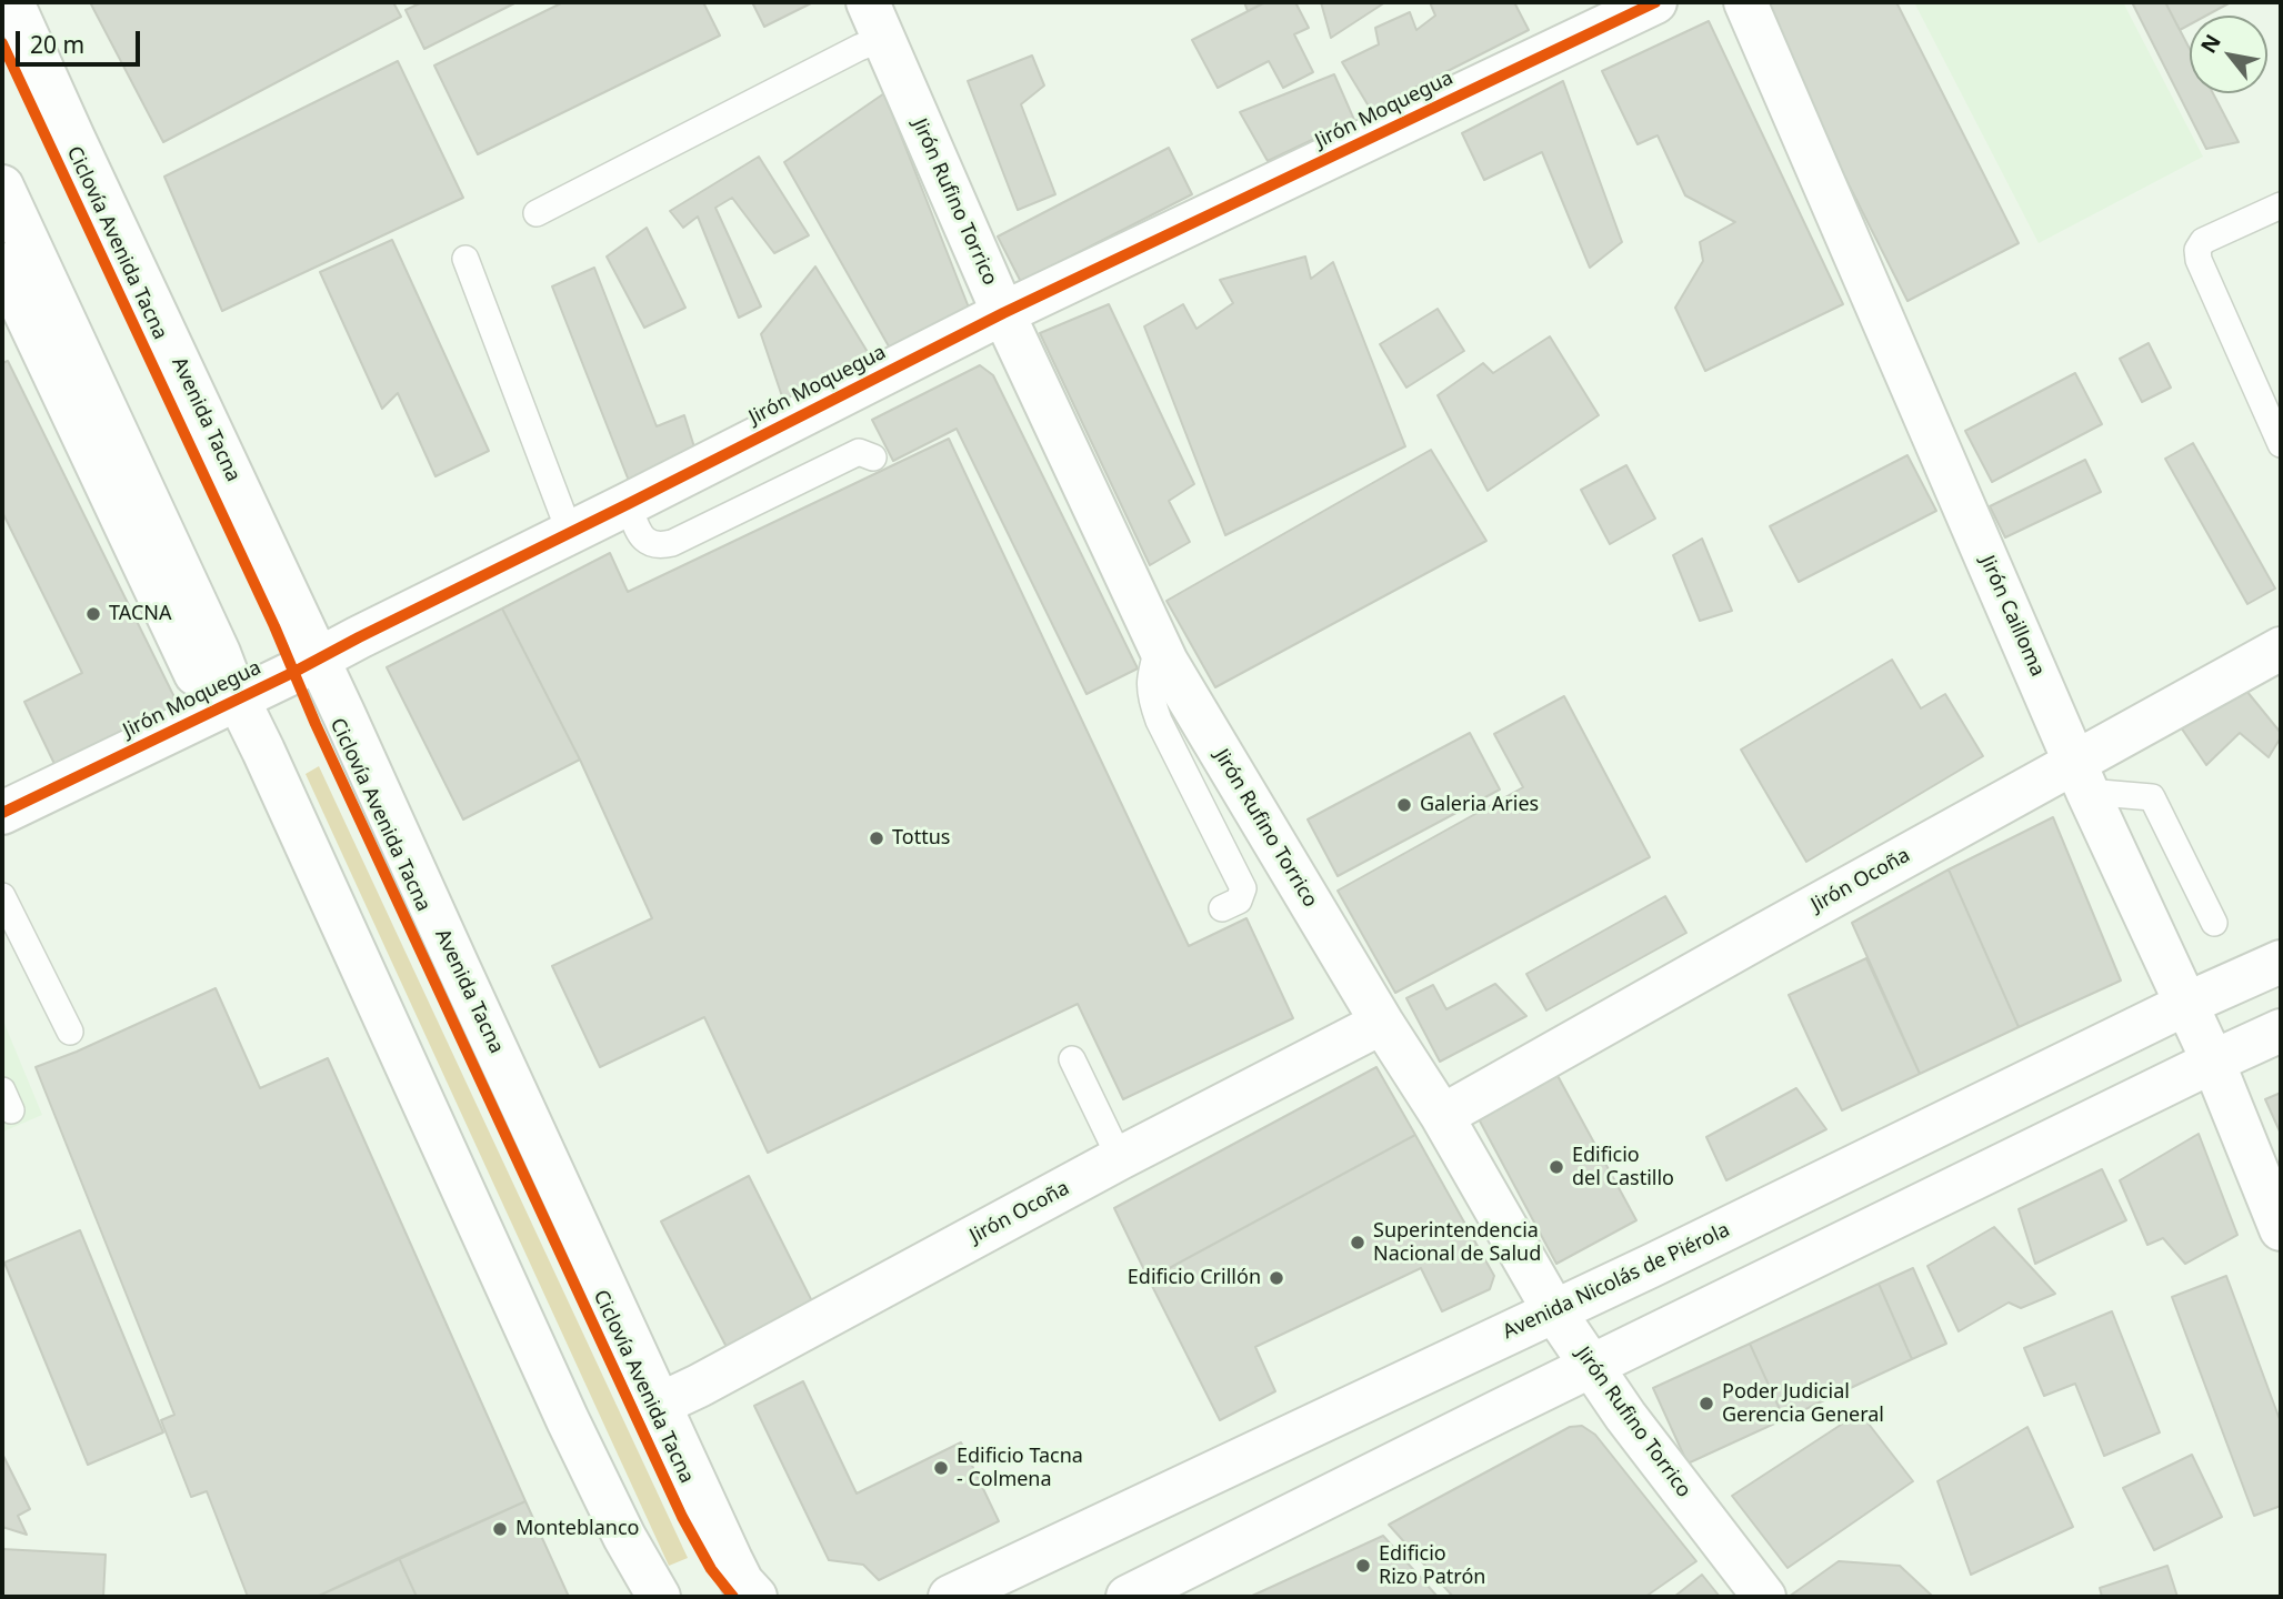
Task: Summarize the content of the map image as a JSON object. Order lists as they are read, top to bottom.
{
  "streets": {
    "main road": [
      "Jirón Moquegua",
      "Jirón Rufino Torrico",
      "Avenida Tacna",
      "Jirón Cailloma",
      "Jirón Ocoña",
      "Avenida Nicolás de Piérola"
    ],
    "cycle path": ["Ciclovía Avenida Tacna"]
  },
  "crossings": [
    ["Jirón Moquegua", "Jirón Rufino Torrico"],
    ["Jirón Moquegua", "Avenida Tacna"],
    ["Jirón Rufino Torrico", "Jirón Ocoña"],
    ["Jirón Rufino Torrico", "Avenida Nicolás de Piérola"],
    ["Avenida Tacna", "Jirón Ocoña"],
    ["Jirón Cailloma", "Jirón Ocoña"],
    ["Jirón Cailloma", "Avenida Nicolás de Piérola"]
  ],
  "places": [
    "TACNA",
    "Galeria Aries",
    "Tottus",
    "Edificio del Castillo",
    "Superintendencia Nacional de Salud",
    "Edificio Crillón",
    "Poder Judicial Gerencia General",
    "Edificio Tacna - Colmena",
    "Monteblanco",
    "Edificio Rizo Patrón"
  ],
  "scale_bar": "20 m",
  "north": "top left"
}
